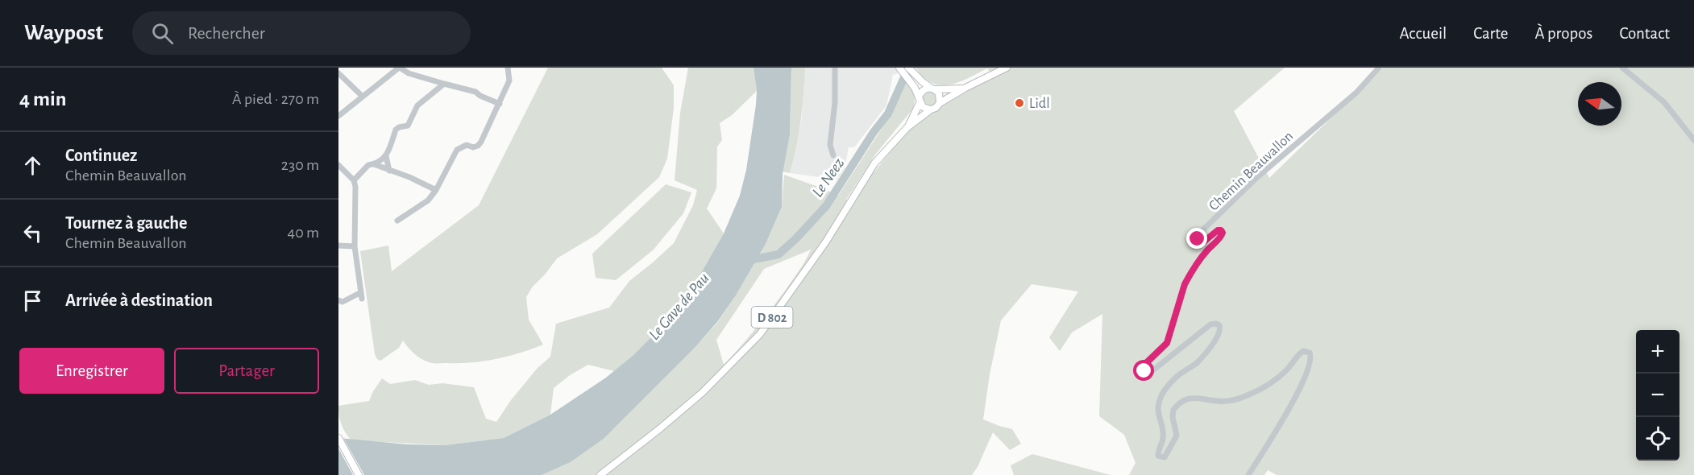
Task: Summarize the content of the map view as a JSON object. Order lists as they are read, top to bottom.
{
  "streets": {
    "main road": ["D 802"],
    "street": ["Chemin Beauvallon"]
  },
  "water": ["Le Neez", "Le Gave de Pau"],
  "places": ["Lidl"],
  "north": "left",
  "page": {
    "header": "Waypost",
    "search": "Rechercher",
    "nav": [
      "Accueil",
      "Carte",
      "À propos",
      "Contact"
    ],
    "heading": ["4 min", "À pied · 270 m"],
    "list": [
      ["Continuez", "Chemin Beauvallon", "230 m"],
      ["Tournez à gauche", "Chemin Beauvallon", "40 m"],
      "Arrivée à destination"
    ],
    "map_buttons": ["+", "−"],
    "buttons": ["Enregistrer", "Partager"]
  }
}
